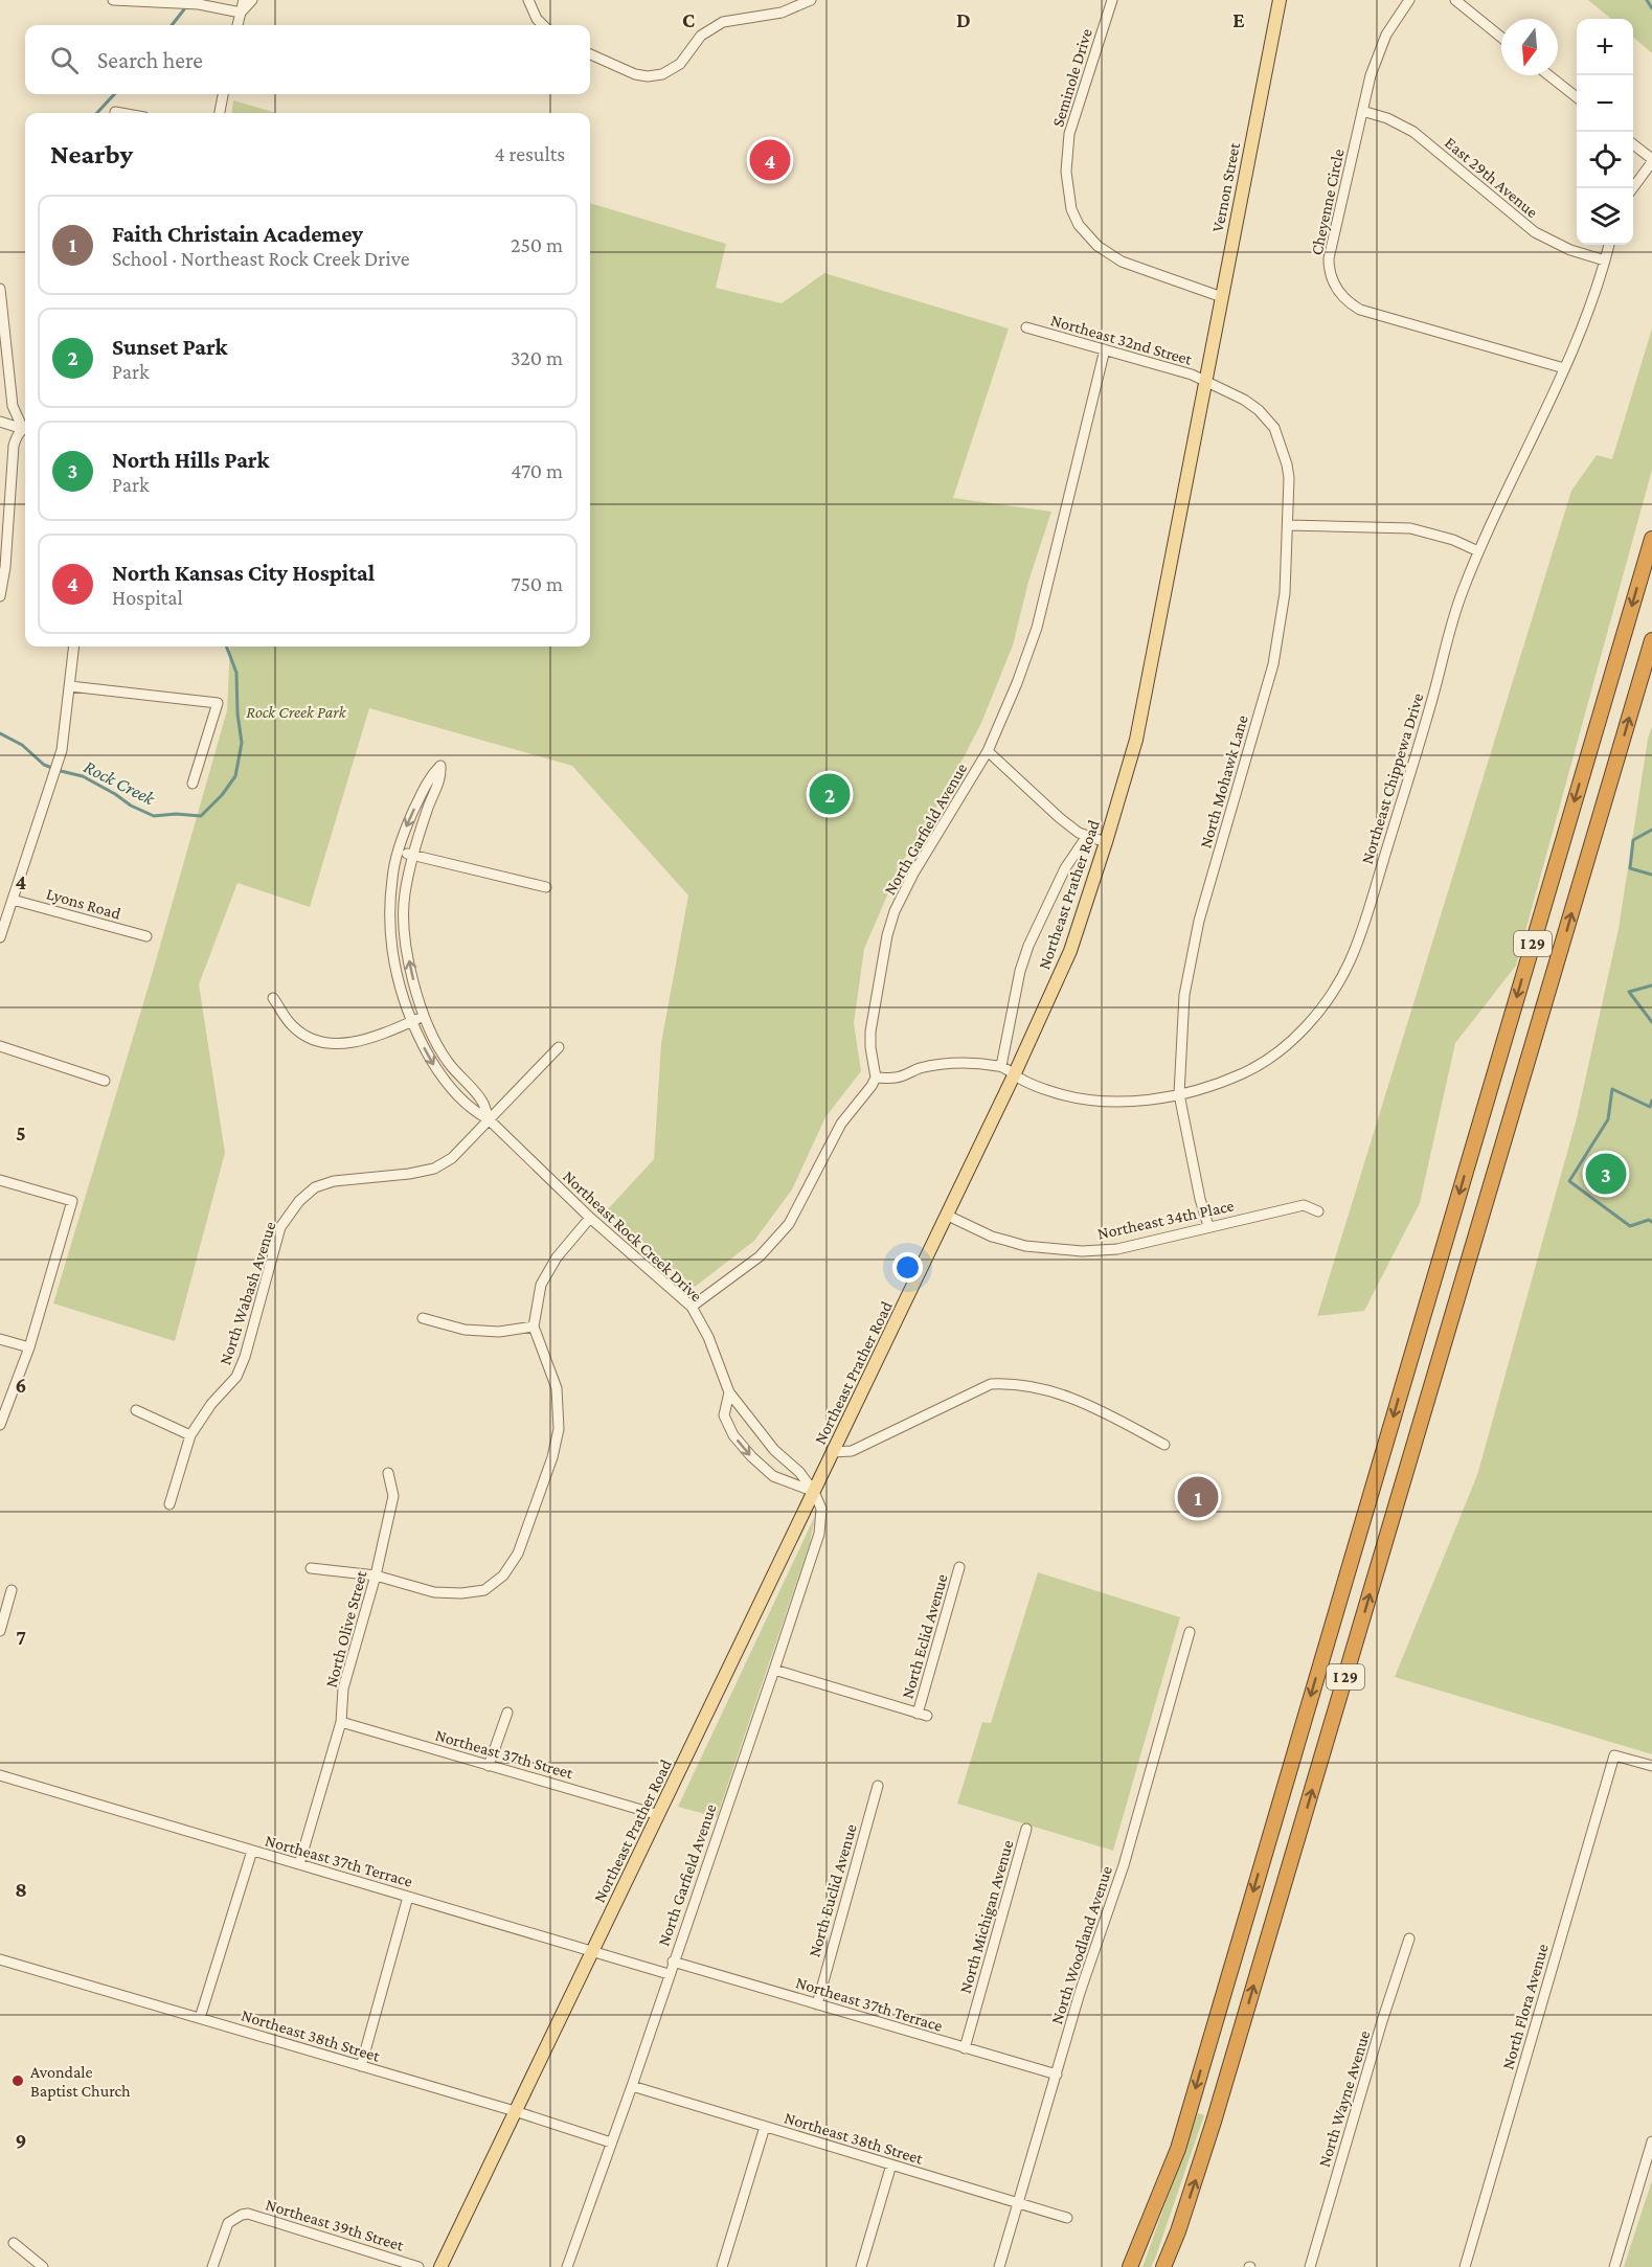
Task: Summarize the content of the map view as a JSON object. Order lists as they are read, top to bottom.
{
  "streets": {
    "highway": ["I 29"],
    "main road": ["Vernon Street", "Northeast Prather Road"],
    "street": [
      "Seminole Drive",
      "East 29th Avenue",
      "Cheyenne Circle",
      "Northeast 32nd Street",
      "Northeast Chippewa Drive",
      "North Mohawk Lane",
      "North Garfield Avenue",
      "Lyons Road",
      "Northeast 34th Place",
      "Northeast Rock Creek Drive",
      "North Wabash Avenue",
      "North Olive Street",
      "North Eclid Avenue",
      "Northeast 37th Street",
      "Northeast 37th Terrace",
      "North Euclid Avenue",
      "North Michigan Avenue",
      "North Woodland Avenue",
      "North Flora Avenue",
      "Northeast 38th Street",
      "North Wayne Avenue",
      "Northeast 39th Street"
    ]
  },
  "crossings": [
    ["Seminole Drive", "Vernon Street"],
    ["East 29th Avenue", "Cheyenne Circle"],
    ["East 29th Avenue", "Northeast Chippewa Drive"],
    ["Vernon Street", "Northeast 32nd Street"],
    ["Vernon Street", "North Mohawk Lane"],
    ["Vernon Street", "Northeast Prather Road"],
    ["Cheyenne Circle", "Northeast Chippewa Drive"],
    ["Northeast 32nd Street", "North Mohawk Lane"],
    ["Northeast 32nd Street", "North Garfield Avenue"],
    ["Northeast 32nd Street", "Northeast Prather Road"],
    ["Northeast Chippewa Drive", "North Mohawk Lane"],
    ["Northeast Chippewa Drive", "Northeast Prather Road"],
    ["North Mohawk Lane", "Northeast Prather Road"],
    ["North Mohawk Lane", "Northeast 34th Place"],
    ["North Garfield Avenue", "Northeast Prather Road"],
    ["North Garfield Avenue", "Northeast Rock Creek Drive"],
    ["North Garfield Avenue", "North Eclid Avenue"],
    ["North Garfield Avenue", "Northeast 37th Terrace"],
    ["North Garfield Avenue", "Northeast 38th Street"],
    ["Northeast Prather Road", "Northeast 34th Place"],
    ["Northeast Prather Road", "Northeast Rock Creek Drive"],
    ["Northeast Prather Road", "Northeast 37th Street"],
    ["Northeast Prather Road", "Northeast 37th Terrace"],
    ["Northeast Prather Road", "Northeast 38th Street"],
    ["Northeast Rock Creek Drive", "North Wabash Avenue"],
    ["North Olive Street", "Northeast 37th Street"],
    ["North Olive Street", "Northeast 37th Terrace"],
    ["Northeast 37th Terrace", "North Euclid Avenue"],
    ["Northeast 37th Terrace", "North Michigan Avenue"],
    ["Northeast 37th Terrace", "North Woodland Avenue"],
    ["North Woodland Avenue", "Northeast 38th Street"]
  ],
  "water": ["Rock Creek"],
  "parks": ["Rock Creek Park"],
  "places": ["Avondale Baptist Church"],
  "north": "bottom",
  "page": {
    "map_buttons": ["+", "−"],
    "search": "Search here",
    "heading": ["Nearby", "4 results"],
    "pins": [
      "4",
      "2",
      "3",
      "1"
    ],
    "list": [
      {
        "mark": "1",
        "name": "Faith Christain Academey",
        "note": "School · Northeast Rock Creek Drive",
        "value": "250 m"
      },
      {
        "mark": "2",
        "name": "Sunset Park",
        "note": "Park",
        "value": "320 m"
      },
      {
        "mark": "3",
        "name": "North Hills Park",
        "note": "Park",
        "value": "470 m"
      },
      {
        "mark": "4",
        "name": "North Kansas City Hospital",
        "note": "Hospital",
        "value": "750 m"
      }
    ]
  },
  "grid": {
    "columns": ["C", "D", "E"],
    "rows": [
      "4",
      "5",
      "6",
      "7",
      "8",
      "9"
    ]
  }
}
